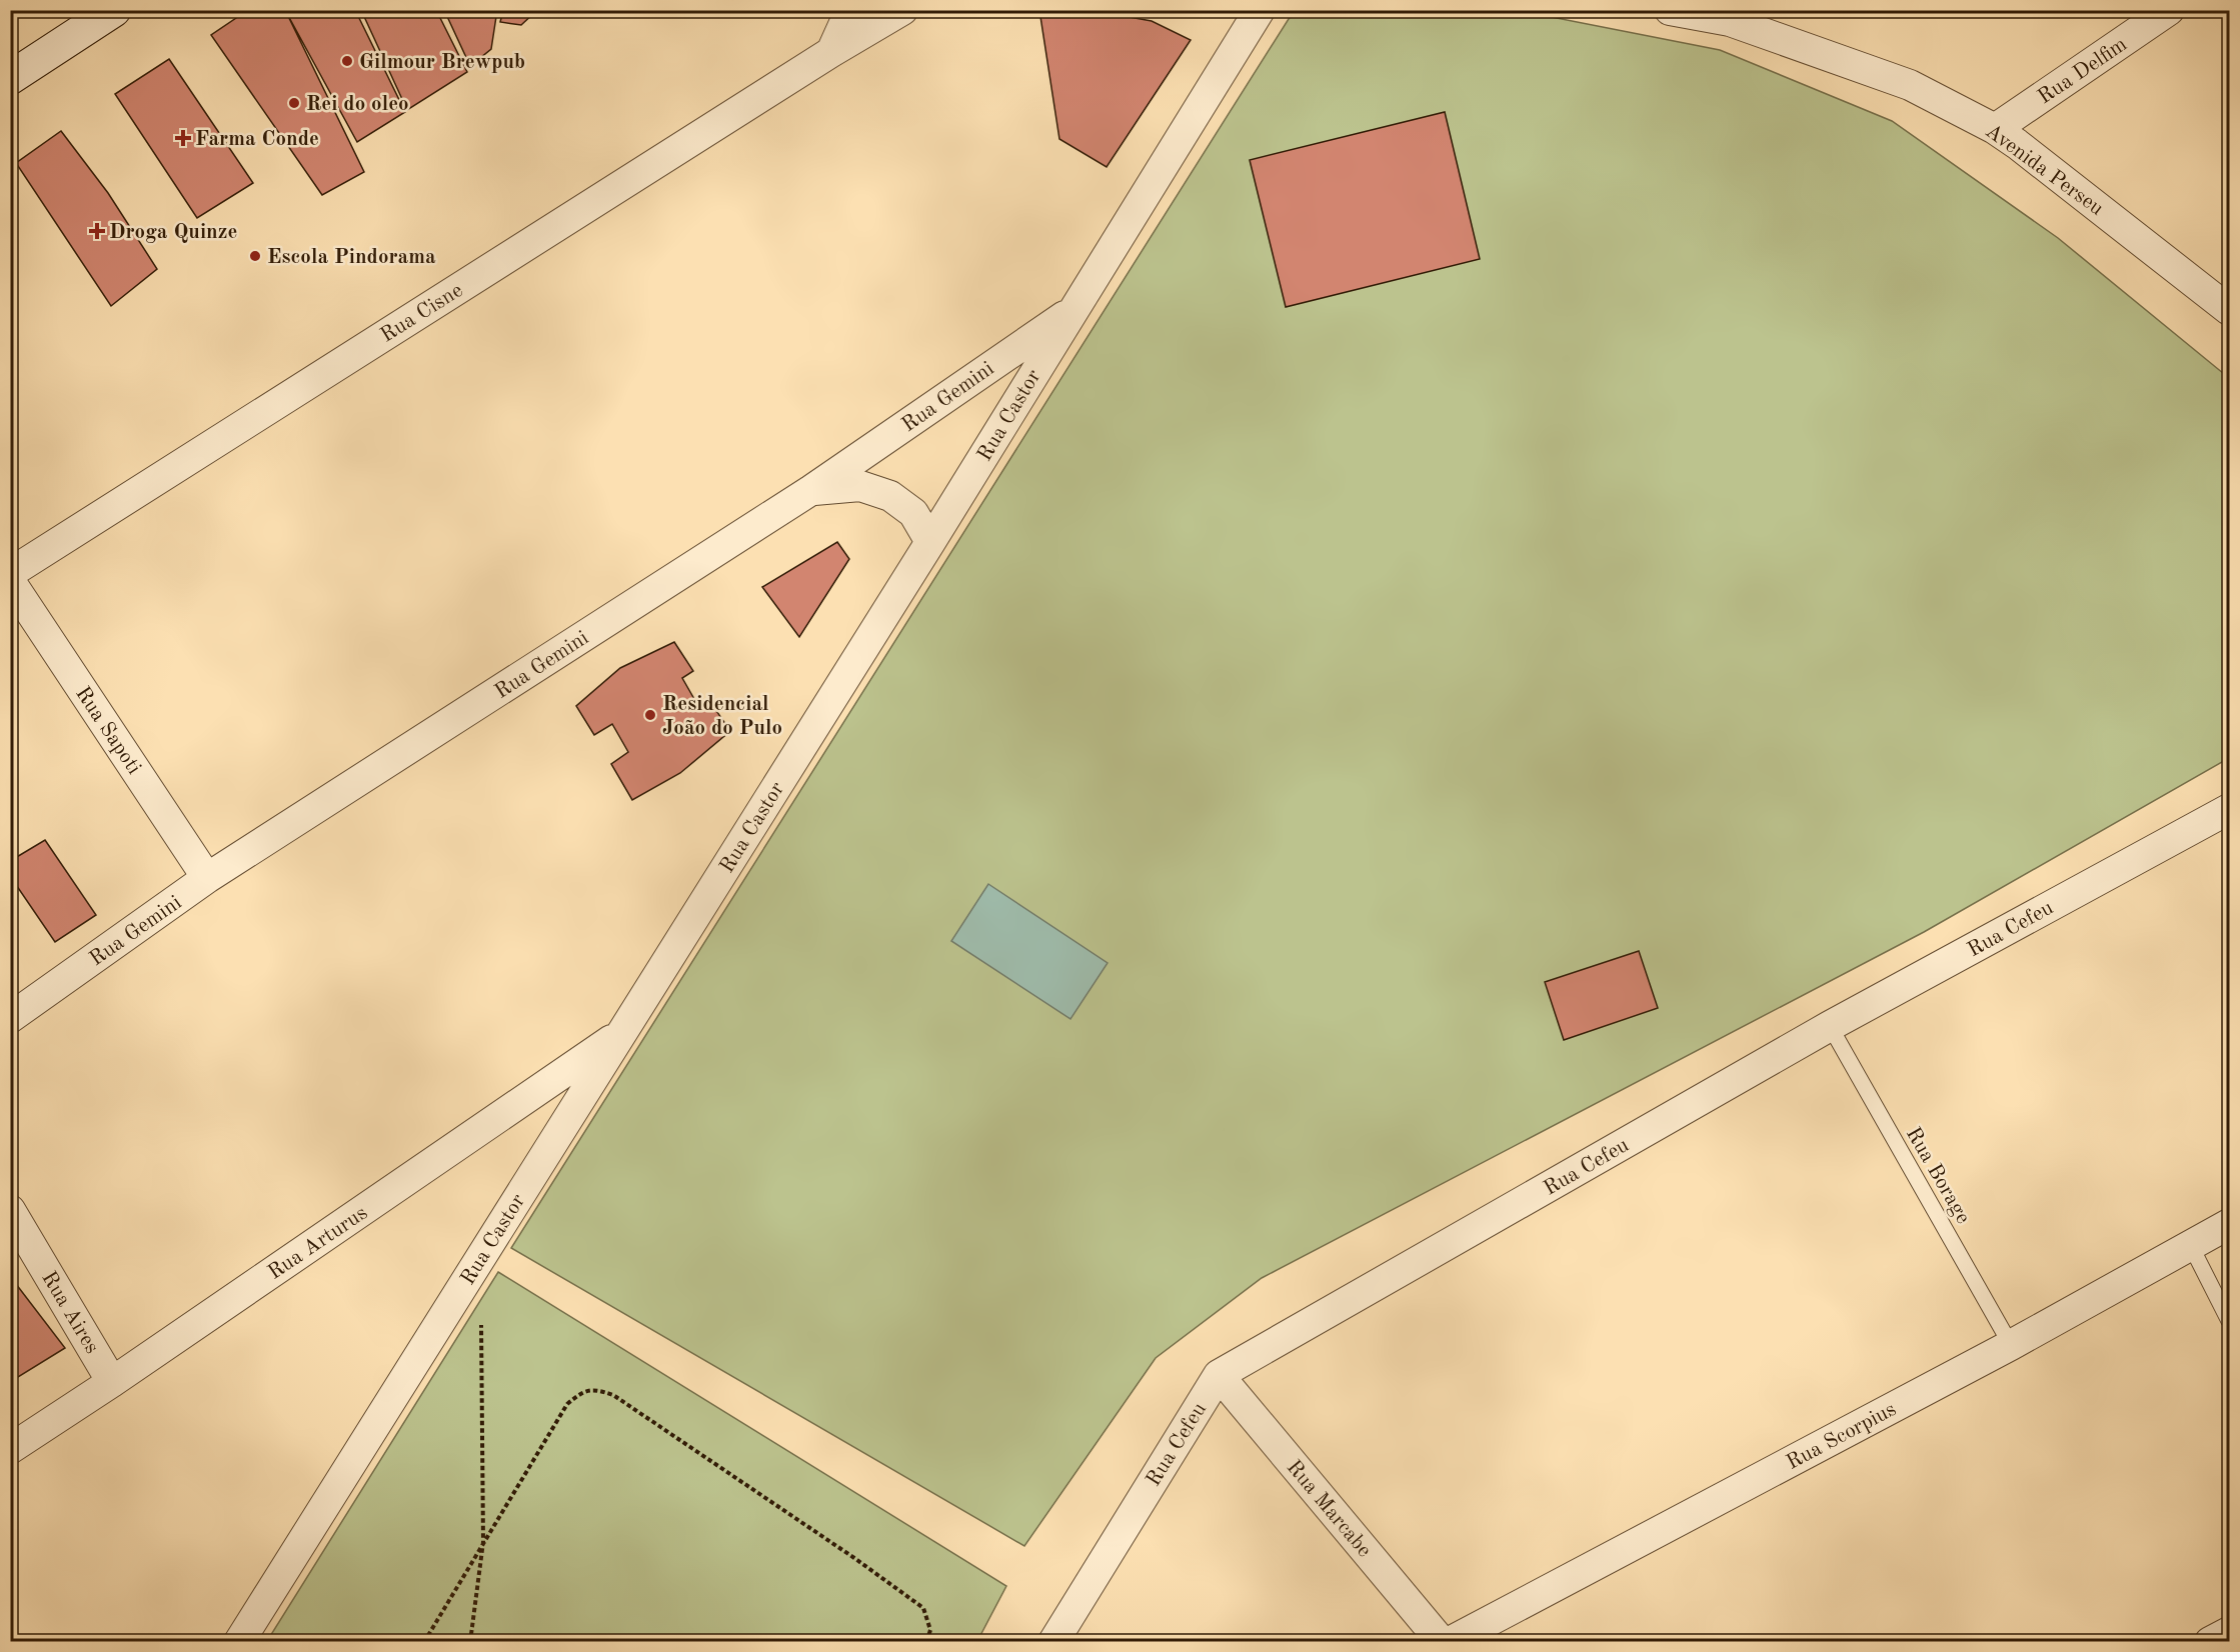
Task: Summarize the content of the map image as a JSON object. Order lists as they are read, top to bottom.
{
  "streets": {
    "street": [
      "Rua Delfim",
      "Avenida Perseu",
      "Rua Cisne",
      "Rua Gemini",
      "Rua Castor",
      "Rua Sapoti",
      "Rua Cefeu",
      "Rua Arturus",
      "Rua Aires",
      "Rua Scorpius",
      "Rua Marcabe"
    ],
    "lane": ["Rua Borage"]
  },
  "crossings": [
    ["Rua Delfim", "Avenida Perseu"],
    ["Rua Gemini", "Rua Castor"],
    ["Rua Gemini", "Rua Sapoti"],
    ["Rua Castor", "Rua Arturus"],
    ["Rua Cefeu", "Rua Borage"],
    ["Rua Cefeu", "Rua Marcabe"],
    ["Rua Borage", "Rua Scorpius"],
    ["Rua Arturus", "Rua Aires"]
  ],
  "places": {
    "other": [
      "Gilmour Brewpub",
      "Rei do oleo",
      "Escola Pindorama",
      "Residencial João do Pulo"
    ],
    "health": ["Farma Conde", "Droga Quinze"]
  }
}
